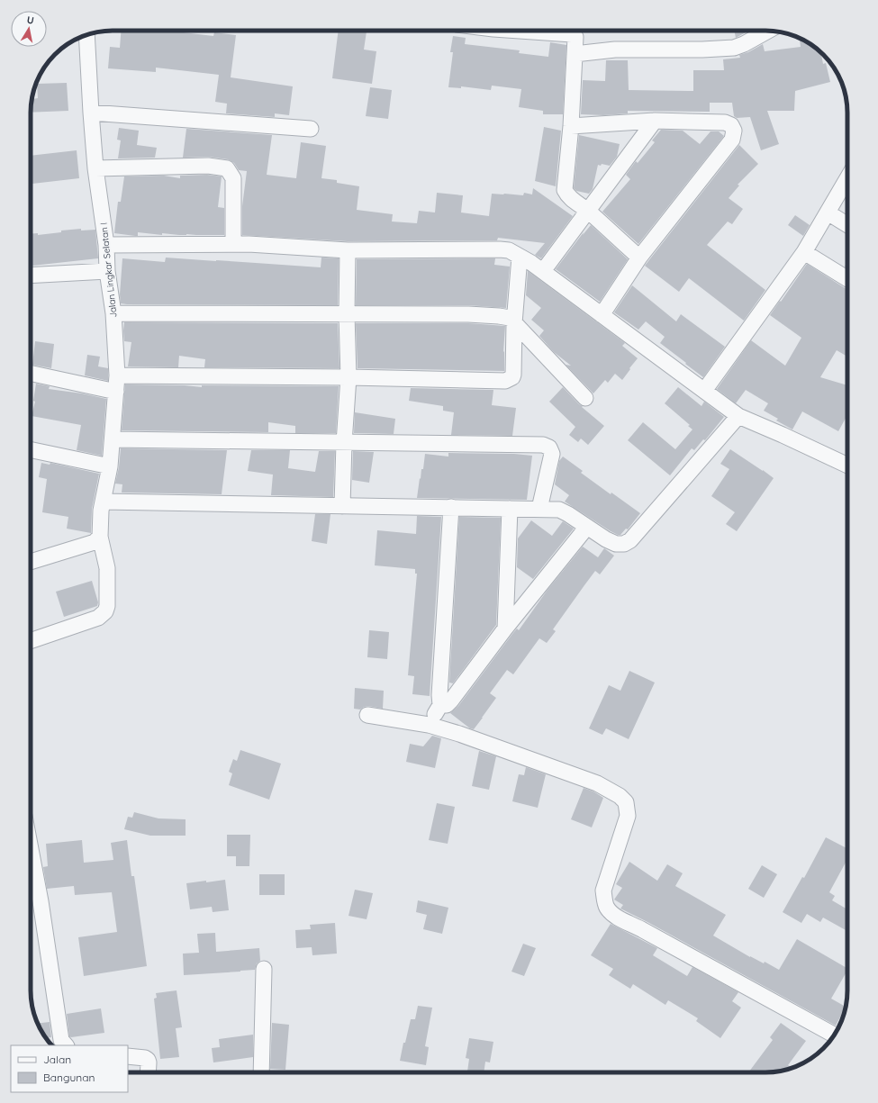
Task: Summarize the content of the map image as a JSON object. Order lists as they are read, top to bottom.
{
  "streets": {
    "street": ["Jalan Lingkar Selatan I"]
  },
  "legend": ["Jalan", "Bangunan"],
  "north": "top"
}
